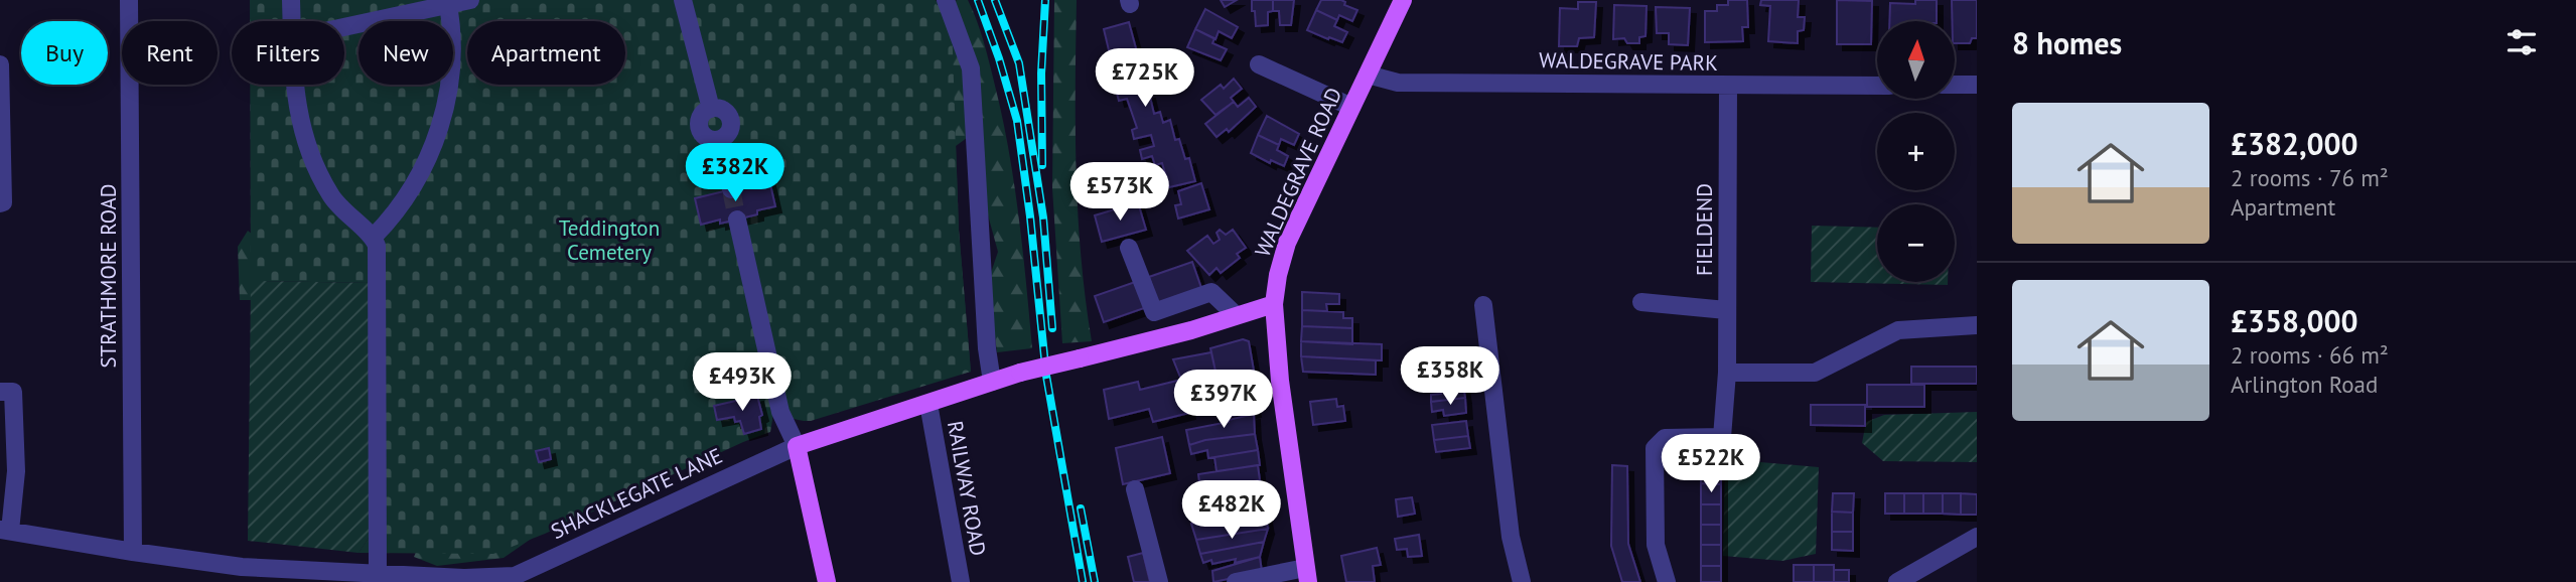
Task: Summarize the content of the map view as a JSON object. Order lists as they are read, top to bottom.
{
  "streets": {
    "main road": ["WALDEGRAVE ROAD", "SHACKLEGATE LANE"],
    "street": [
      "WALDEGRAVE PARK",
      "FIELDEND",
      "STRATHMORE ROAD",
      "RAILWAY ROAD"
    ]
  },
  "crossings": [
    ["WALDEGRAVE PARK", "WALDEGRAVE ROAD"],
    ["WALDEGRAVE PARK", "FIELDEND"],
    ["WALDEGRAVE ROAD", "SHACKLEGATE LANE"],
    ["STRATHMORE ROAD", "SHACKLEGATE LANE"],
    ["RAILWAY ROAD", "SHACKLEGATE LANE"]
  ],
  "parks": ["Teddington Cemetery"],
  "north": "top",
  "page": {
    "heading": "8 homes",
    "map_buttons": ["+", "−"],
    "chip": [
      "Buy",
      "Rent",
      "Filters",
      "New",
      "Apartment"
    ],
    "price": [
      "£725K",
      "£382K",
      "£573K",
      "£358K",
      "£493K",
      "£397K",
      "£522K",
      "£482K"
    ],
    "list": [
      {
        "name": "£382,000",
        "note": "2 rooms · 76 m² · Apartment"
      },
      {
        "name": "£358,000",
        "note": "2 rooms · 66 m² · Arlington Road"
      }
    ]
  }
}
